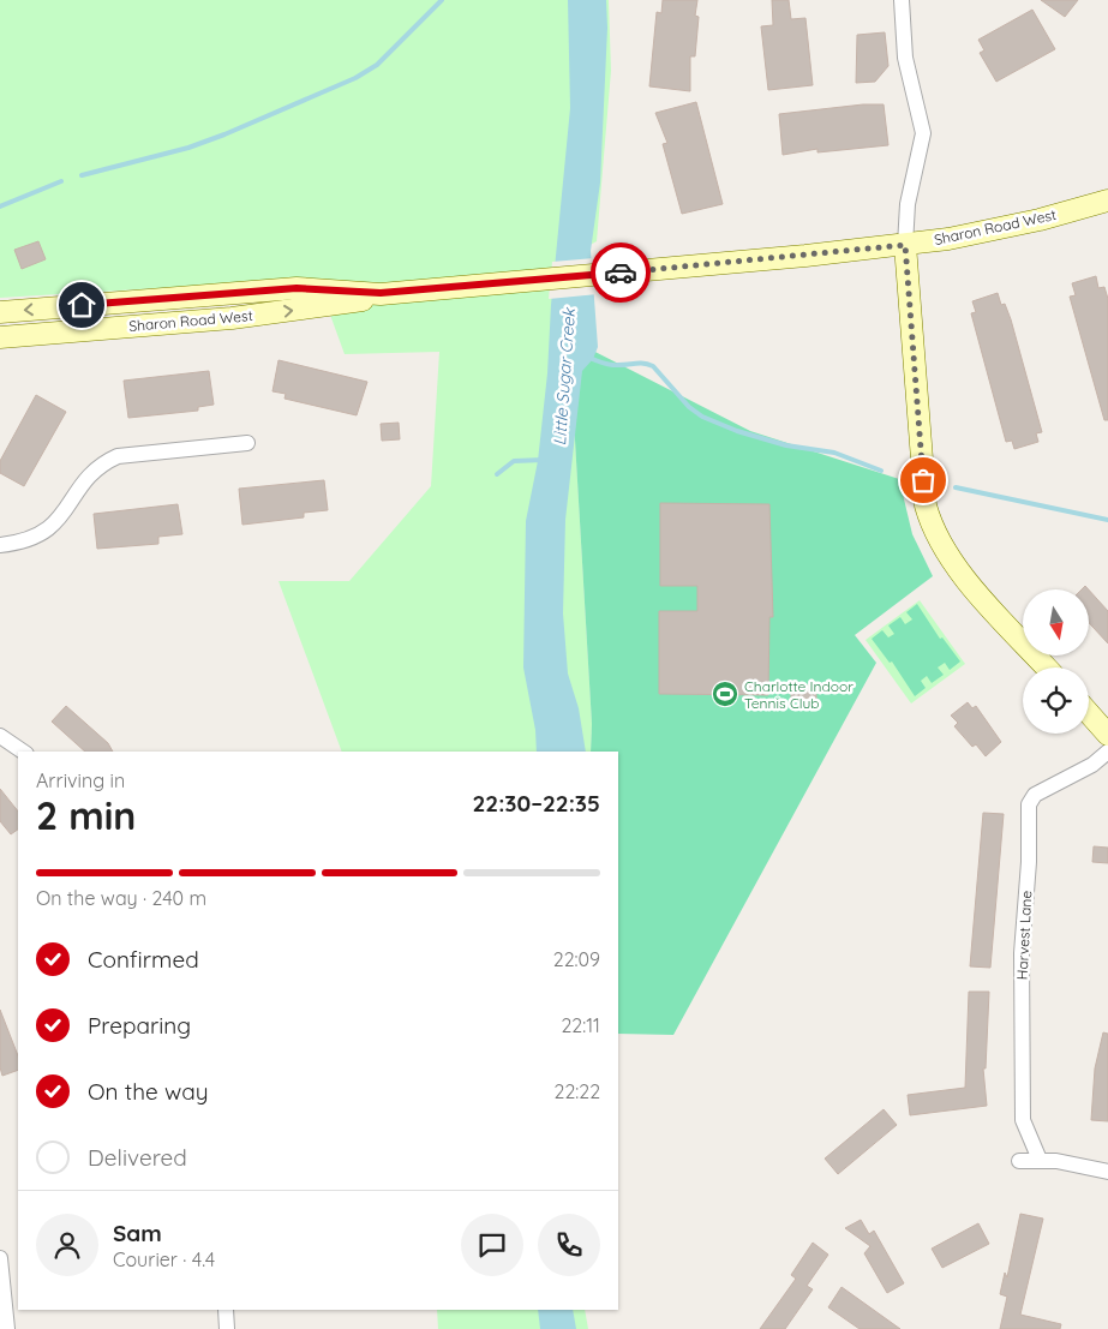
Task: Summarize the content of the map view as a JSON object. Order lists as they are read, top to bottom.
{
  "streets": {
    "main road": ["Sharon Road West"],
    "street": ["Harvest Lane"]
  },
  "water": ["Little Sugar Creek"],
  "places": {
    "sports": ["Charlotte Indoor Tennis Club"]
  },
  "north": "bottom",
  "page": {
    "heading": ["2 min", "Arriving in", "22:30–22:35"],
    "panel": ["Sam", "Courier · 4.4"],
    "bar": "On the way · 240 m",
    "list": [
      ["Confirmed", "22:09"],
      ["Preparing", "22:11"],
      ["On the way", "22:22"],
      "Delivered"
    ]
  }
}
